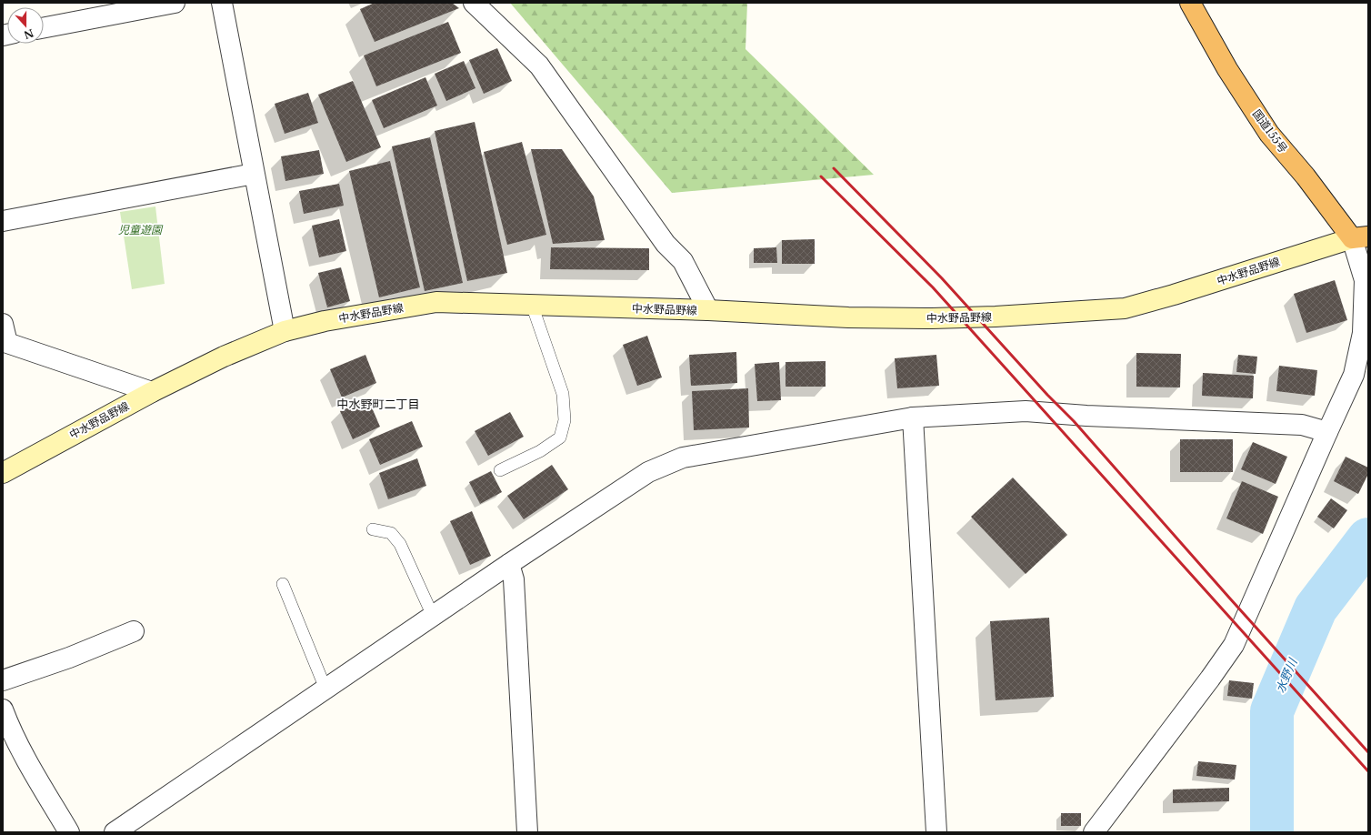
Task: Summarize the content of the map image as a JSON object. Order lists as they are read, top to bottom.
{
  "streets": {
    "highway": ["国道155号"],
    "main road": ["中水野品野線"]
  },
  "crossings": [
    ["国道155号", "中水野品野線"]
  ],
  "districts": ["中水野町二丁目"],
  "water": ["水野川"],
  "parks": ["児童遊園"],
  "north": "bottom"
}
